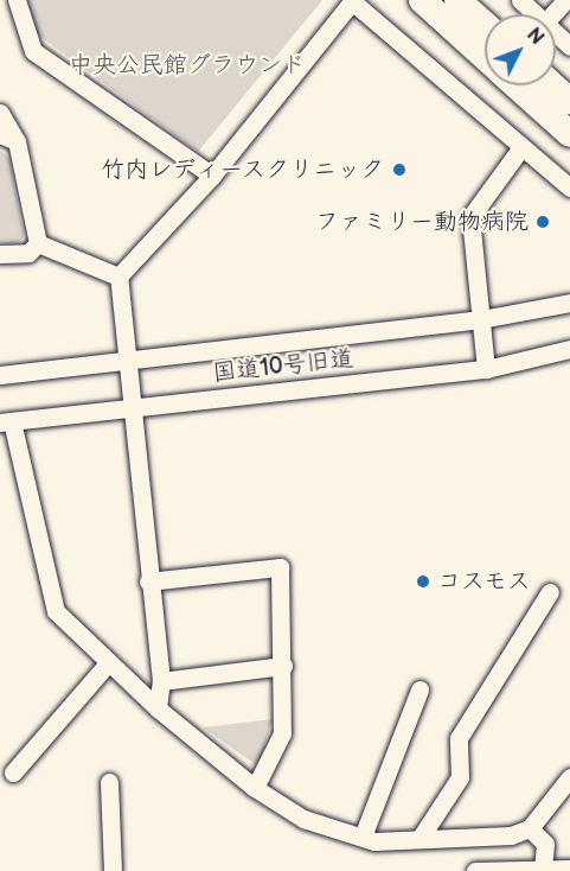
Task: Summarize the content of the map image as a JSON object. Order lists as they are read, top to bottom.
{
  "streets": {
    "street": ["国道10号旧道"]
  },
  "parks": ["中央公民館グラウンド"],
  "places": ["竹内レディースクリニック", "ファミリー動物病院", "コスモス"],
  "north": "top right"
}
